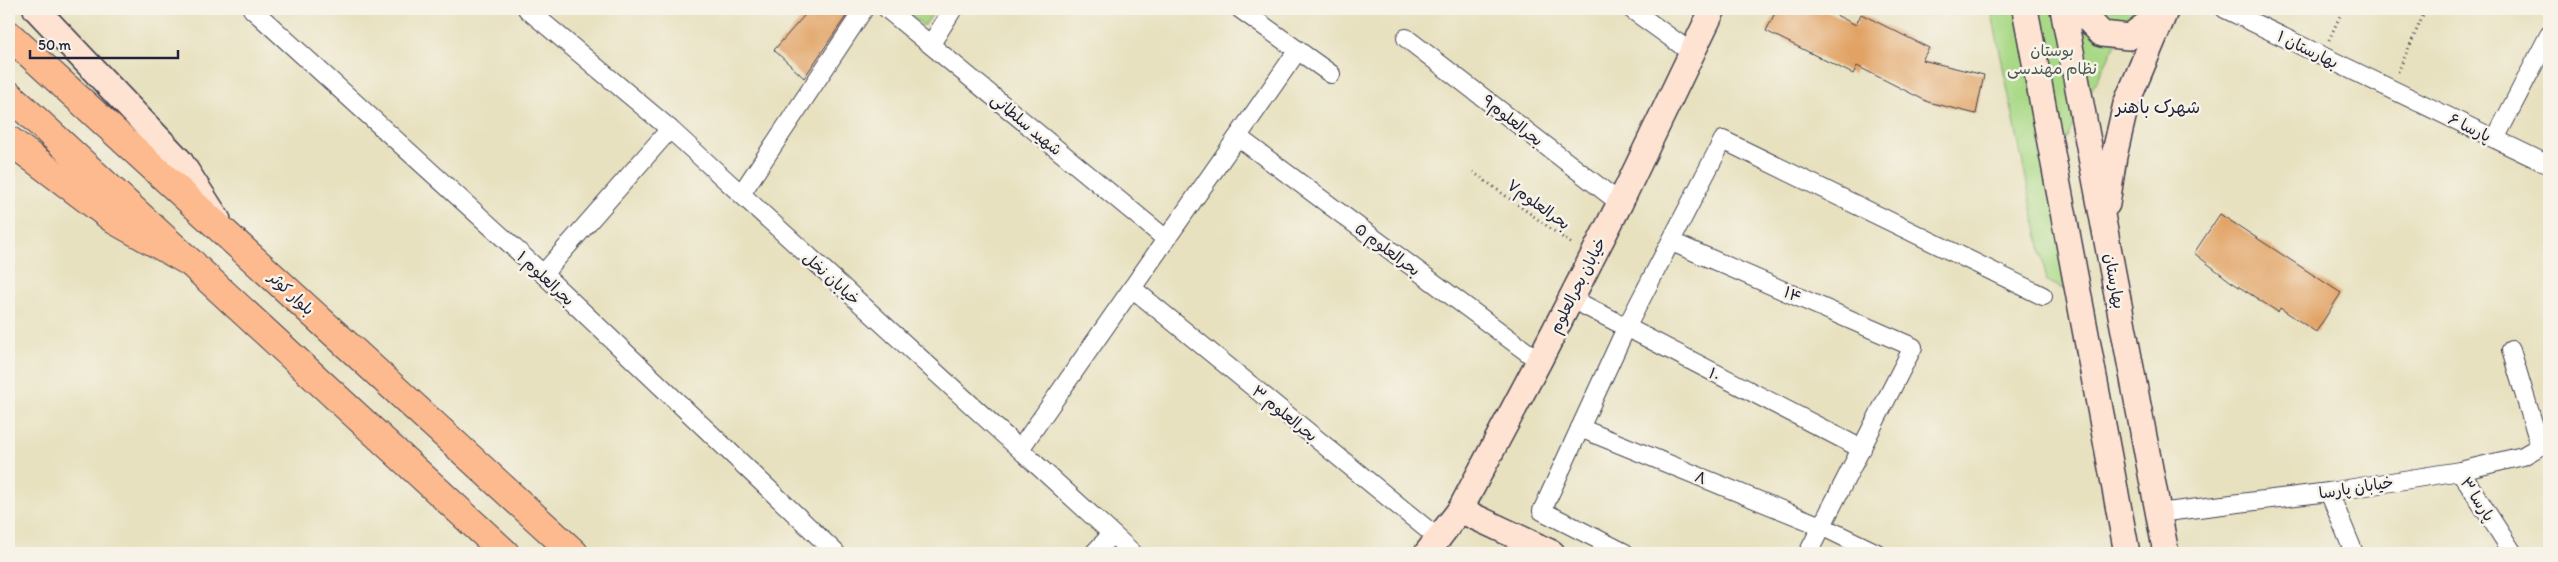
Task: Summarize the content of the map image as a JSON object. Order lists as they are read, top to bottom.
{
  "streets": {
    "main road": ["بلوار کوثر"],
    "street": [
      "بهارستان ۱",
      "بحرالعلوم۹",
      "شهید سلطانی",
      "پارسا ۶",
      "بحرالعلوم ۵",
      "بحرالعلوم ۱",
      "خیابان نخل",
      "بهارستان",
      "خیابان بحرالعلوم",
      "۱۴",
      "۱۰",
      "بحرالعلوم ۳",
      "۸",
      "خیابان پارسا",
      "پارسا ۳"
    ],
    "path": ["بحرالعلوم۷"]
  },
  "crossings": [
    ["بهارستان ۱", "پارسا ۶"],
    ["بحرالعلوم۹", "خیابان بحرالعلوم"],
    ["بحرالعلوم۷", "خیابان بحرالعلوم"],
    ["بحرالعلوم ۵", "خیابان بحرالعلوم"],
    ["بهارستان", "خیابان پارسا"],
    ["خیابان بحرالعلوم", "۱۰"],
    ["خیابان بحرالعلوم", "بحرالعلوم ۳"],
    ["۱۴", "۱۰"],
    ["خیابان پارسا", "پارسا ۳"]
  ],
  "districts": ["شهرک باهنر"],
  "parks": ["بوستان نظام مهندسی"],
  "scale_bar": "50 m"
}
